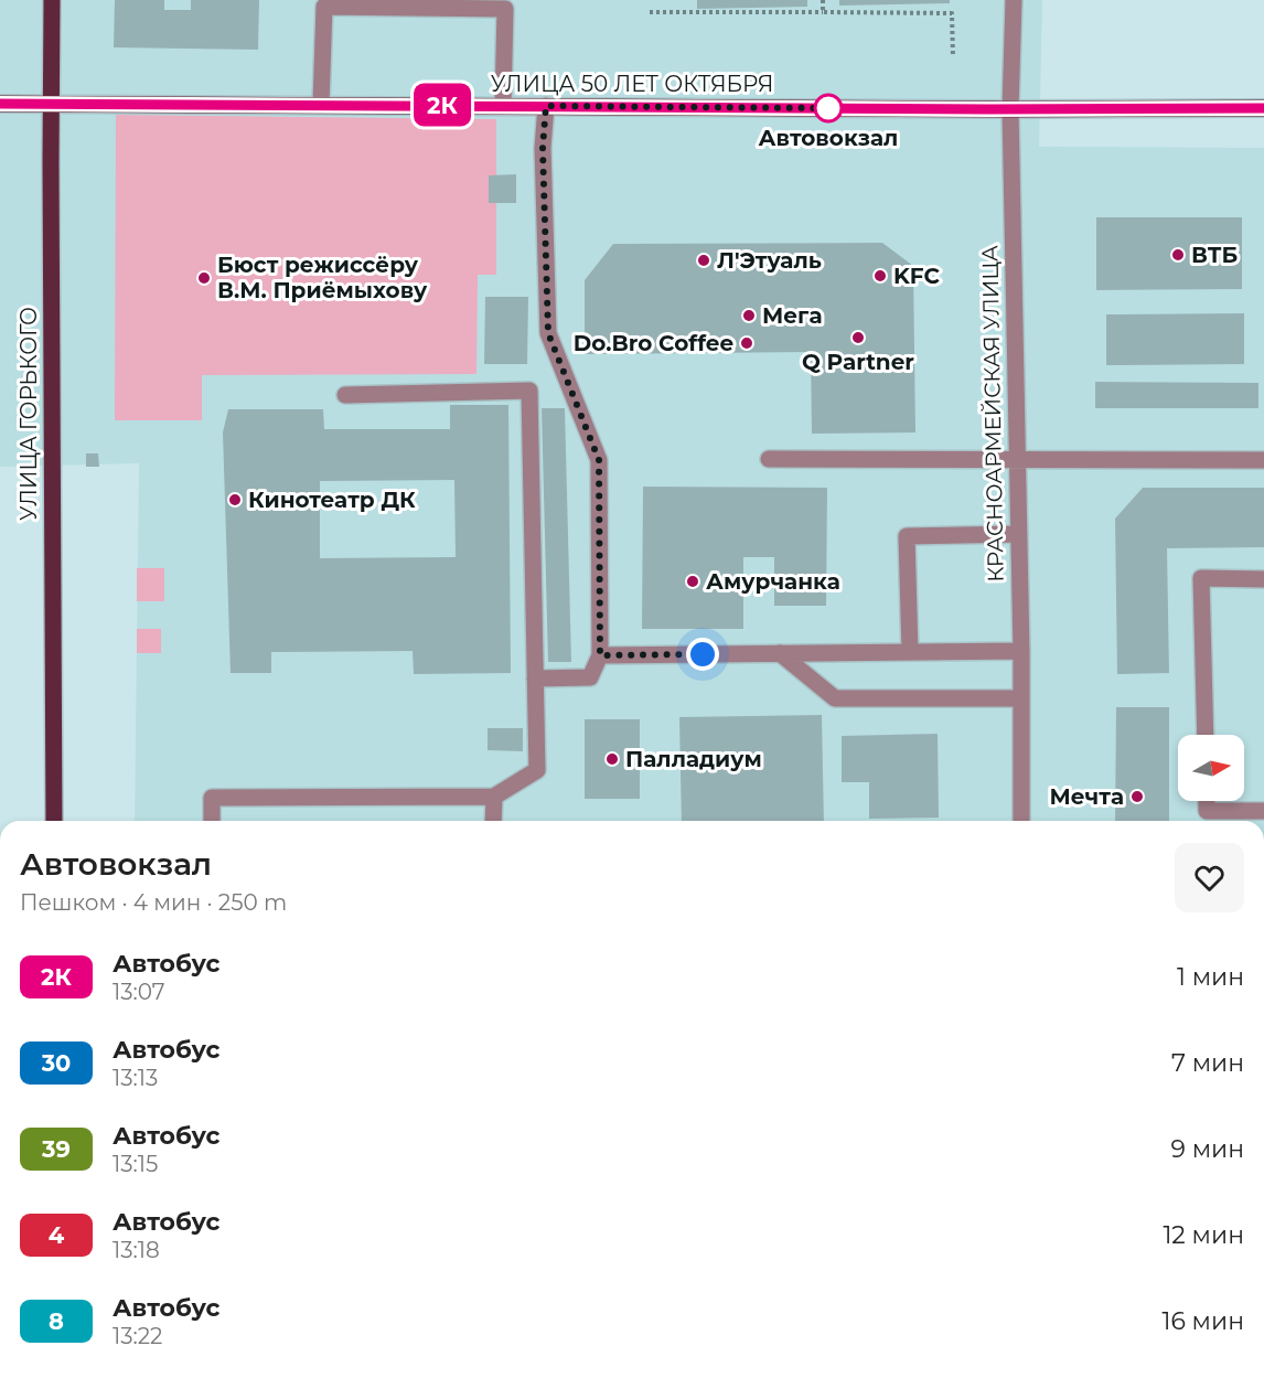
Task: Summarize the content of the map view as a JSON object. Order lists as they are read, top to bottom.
{
  "streets": {
    "main road": ["УЛИЦА 50 ЛЕТ ОКТЯБРЯ", "УЛИЦА ГОРЬКОГО"],
    "street": ["КРАСНОАРМЕЙСКАЯ УЛИЦА"]
  },
  "crossings": [
    ["УЛИЦА 50 ЛЕТ ОКТЯБРЯ", "УЛИЦА ГОРЬКОГО"],
    ["УЛИЦА 50 ЛЕТ ОКТЯБРЯ", "КРАСНОАРМЕЙСКАЯ УЛИЦА"]
  ],
  "places": [
    "Автовокзал",
    "ВТБ",
    "Л'Этуаль",
    "KFC",
    "Бюст режиссёру В.М. Приёмыхову",
    "Мега",
    "Q Partner",
    "Do.Bro Coffee",
    "Кинотеатр ДК",
    "Амурчанка",
    "Палладиум",
    "Мечта"
  ],
  "lines": ["bus line 2К"],
  "north": "right",
  "page": {
    "on_map": "2К",
    "heading": ["Автовокзал", "Пешком · 4 мин · 250 m"],
    "list": [
      {
        "mark": "2К",
        "name": "Автобус",
        "note": "13:07",
        "value": "1 мин"
      },
      {
        "mark": "30",
        "name": "Автобус",
        "note": "13:13",
        "value": "7 мин"
      },
      {
        "mark": "39",
        "name": "Автобус",
        "note": "13:15",
        "value": "9 мин"
      },
      {
        "mark": "4",
        "name": "Автобус",
        "note": "13:18",
        "value": "12 мин"
      },
      {
        "mark": "8",
        "name": "Автобус",
        "note": "13:22",
        "value": "16 мин"
      }
    ]
  }
}
